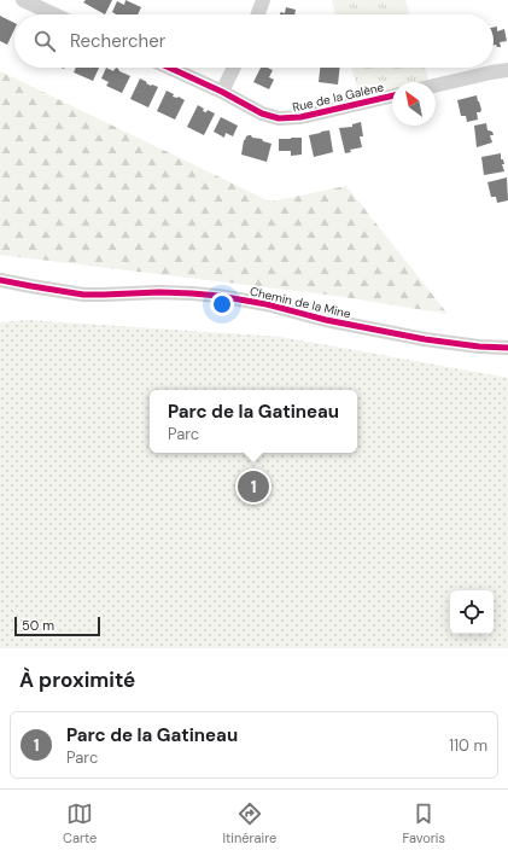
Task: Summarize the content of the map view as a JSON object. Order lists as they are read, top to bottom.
{
  "streets": {
    "street": ["Rue de la Galène", "Chemin de la Mine"]
  },
  "scale_bar": "50 m",
  "north": "top left",
  "page": {
    "search": "Rechercher",
    "popup": ["Parc de la Gatineau", "Parc"],
    "pins": "1",
    "scale": "50 m",
    "heading": "À proximité",
    "list": [
      {
        "mark": "1",
        "name": "Parc de la Gatineau",
        "note": "Parc",
        "value": "110 m"
      }
    ],
    "nav": ["Carte", "Itinéraire", "Favoris"]
  }
}
